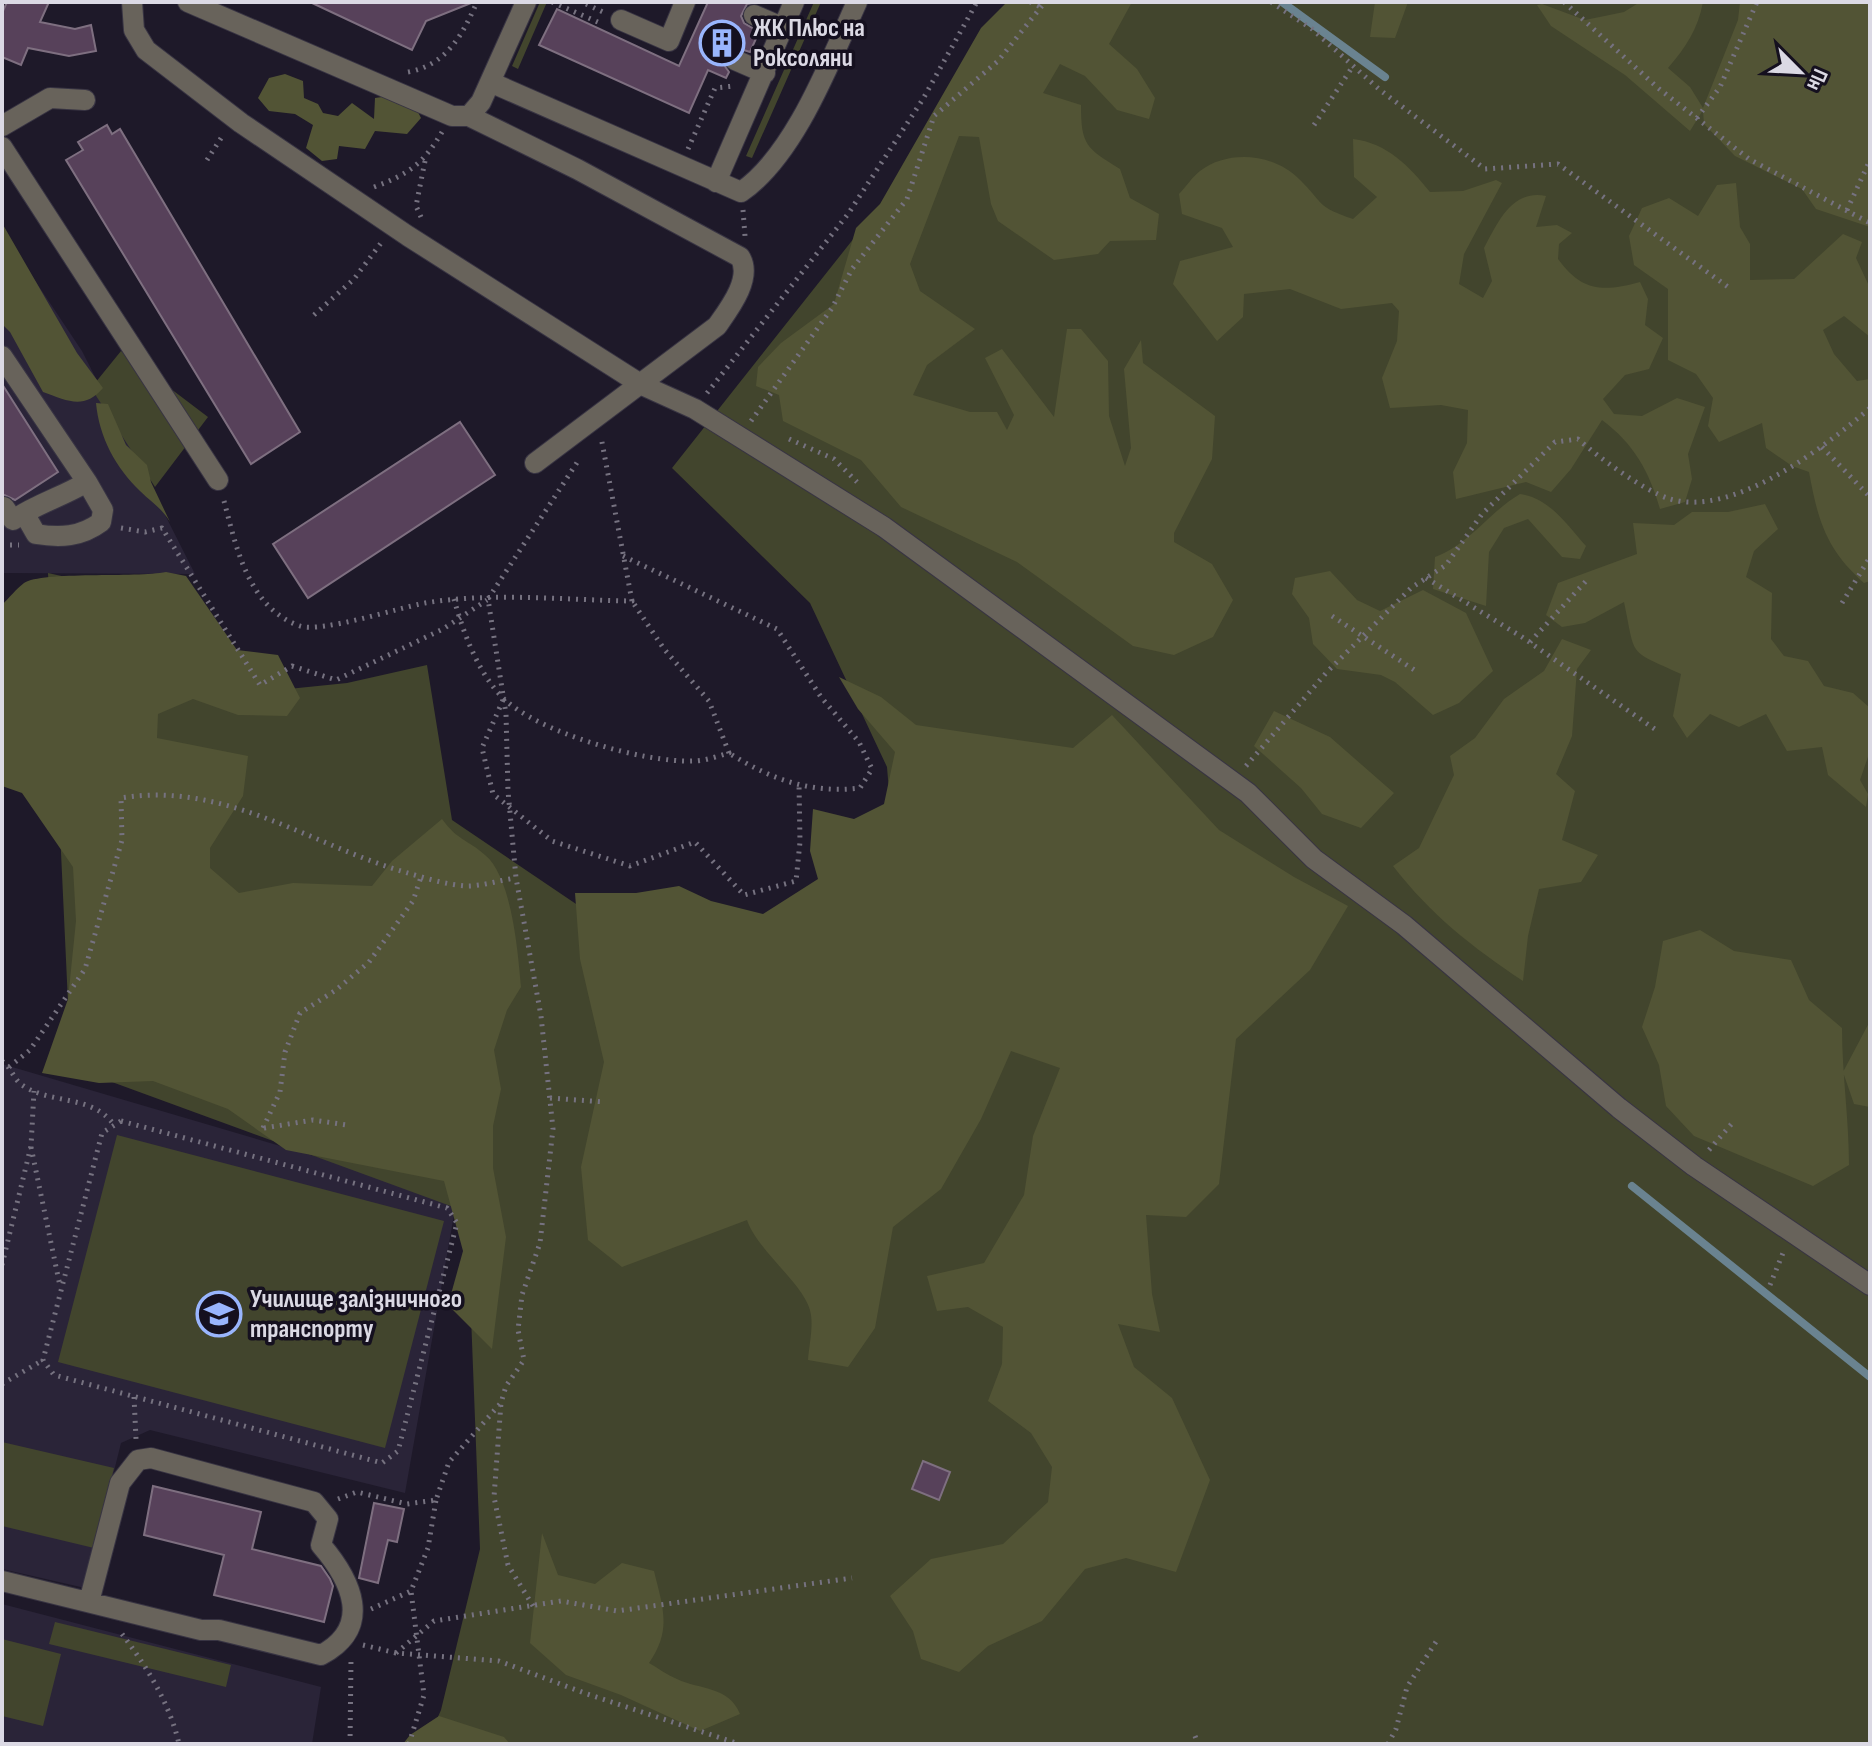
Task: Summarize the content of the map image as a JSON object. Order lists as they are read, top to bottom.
{
  "places": {
    "building": ["ЖК Плюс на Роксоляни"],
    "school or university": ["Училище залізничного транспорту"]
  },
  "north": "bottom right"
}
